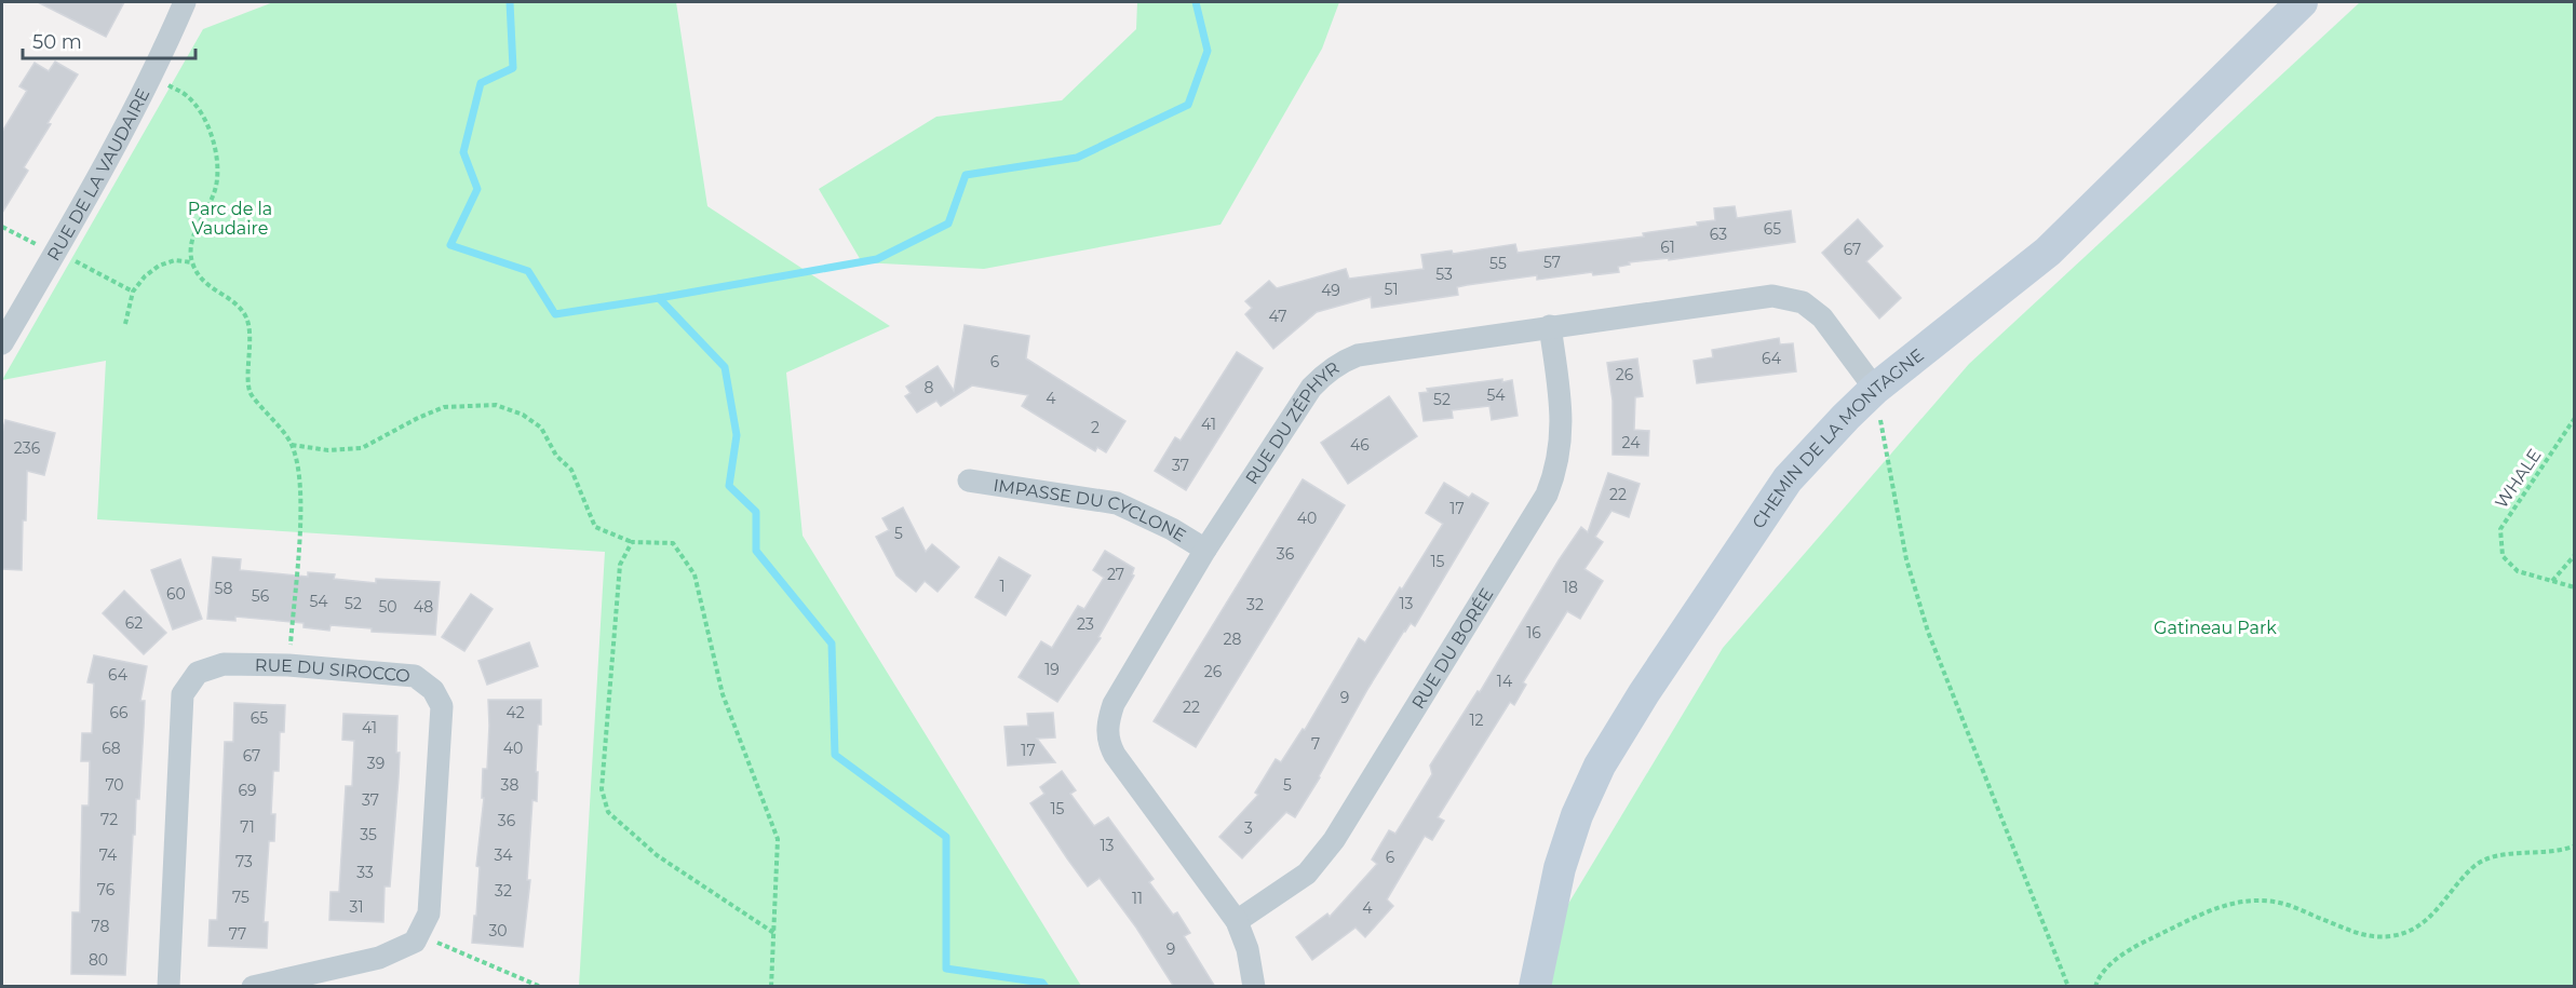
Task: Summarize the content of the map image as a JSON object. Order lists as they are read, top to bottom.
{
  "streets": {
    "street": [
      "RUE DE LA VAUDAIRE",
      "RUE DU ZÉPHYR",
      "CHEMIN DE LA MONTAGNE",
      "IMPASSE DU CYCLONE",
      "RUE DU BORÉE",
      "RUE DU SIROCCO"
    ],
    "path": ["WHALE"]
  },
  "crossings": [
    ["RUE DU ZÉPHYR", "CHEMIN DE LA MONTAGNE"],
    ["RUE DU ZÉPHYR", "IMPASSE DU CYCLONE"],
    ["RUE DU ZÉPHYR", "RUE DU BORÉE"]
  ],
  "parks": ["Parc de la Vaudaire", "Gatineau Park"],
  "house_numbers": [
    "65",
    "63",
    "61",
    "67",
    "57",
    "55",
    "53",
    "51",
    "49",
    "47",
    "64",
    "6",
    "26",
    "8",
    "54",
    "4",
    "52",
    "41",
    "2",
    "24",
    "46",
    "236",
    "37",
    "22",
    "17",
    "40",
    "5",
    "36",
    "15",
    "27",
    "1",
    "18",
    "58",
    "60",
    "56",
    "54",
    "52",
    "13",
    "32",
    "50",
    "48",
    "62",
    "23",
    "16",
    "28",
    "19",
    "26",
    "64",
    "14",
    "9",
    "22",
    "66",
    "42",
    "65",
    "12",
    "41",
    "7",
    "68",
    "40",
    "17",
    "67",
    "39",
    "70",
    "38",
    "5",
    "69",
    "37",
    "15",
    "72",
    "36",
    "71",
    "3",
    "35",
    "13",
    "74",
    "34",
    "6",
    "73",
    "33",
    "76",
    "32",
    "75",
    "11",
    "31",
    "4",
    "78",
    "30",
    "77",
    "9",
    "80"
  ],
  "scale_bar": "50 m"
}
